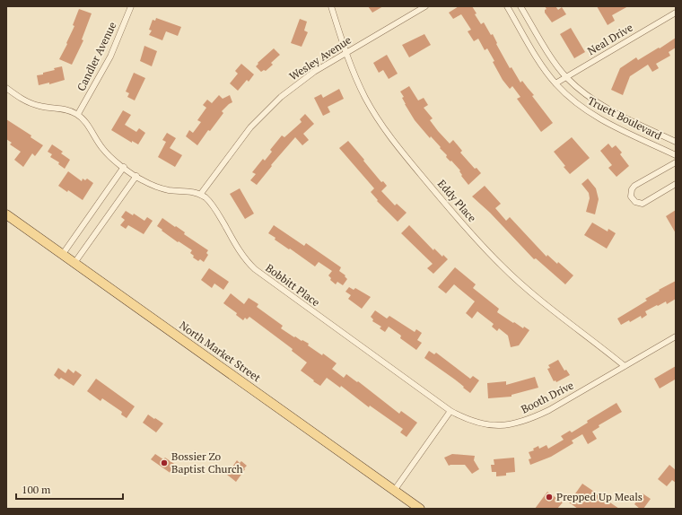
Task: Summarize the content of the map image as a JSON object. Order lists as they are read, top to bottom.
{
  "streets": {
    "main road": ["North Market Street"],
    "street": [
      "Neal Drive",
      "Candler Avenue",
      "Wesley Avenue",
      "Truett Boulevard",
      "Eddy Place",
      "Bobbitt Place",
      "Booth Drive"
    ]
  },
  "crossings": [
    ["Neal Drive", "Truett Boulevard"],
    ["Candler Avenue", "Bobbitt Place"],
    ["Wesley Avenue", "Eddy Place"],
    ["Wesley Avenue", "Bobbitt Place"],
    ["Eddy Place", "Booth Drive"],
    ["Bobbitt Place", "Booth Drive"]
  ],
  "places": ["Bossier Zo Baptist Church", "Prepped Up Meals"],
  "scale_bar": "100 m"
}
